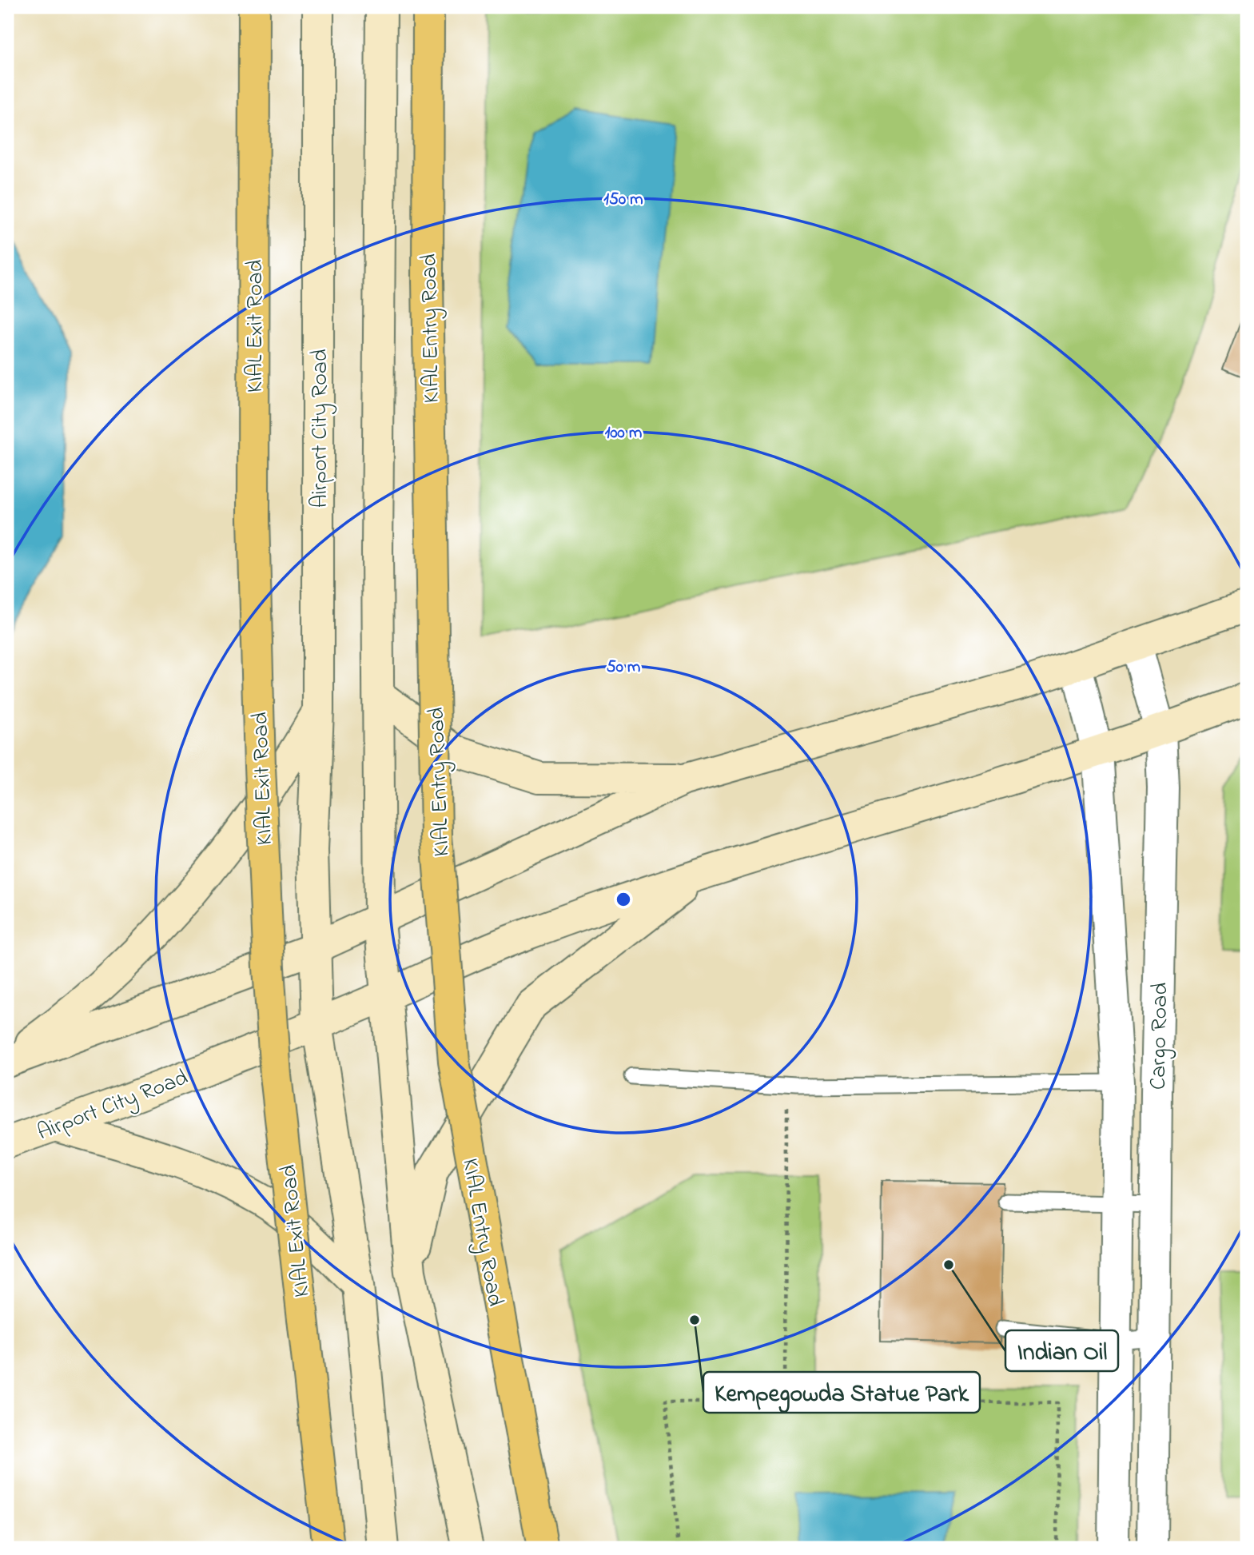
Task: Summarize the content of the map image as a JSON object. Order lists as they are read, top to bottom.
{
  "streets": {
    "main road": ["KIAL Exit Road", "KIAL Entry Road", "Airport City Road"],
    "street": ["Cargo Road"]
  },
  "crossings": [
    ["Airport City Road", "Cargo Road"]
  ],
  "places": ["Indian Oil", "Kempegowda Statue Park"],
  "rings": ["150 m", "100 m", "50 m"]
}
